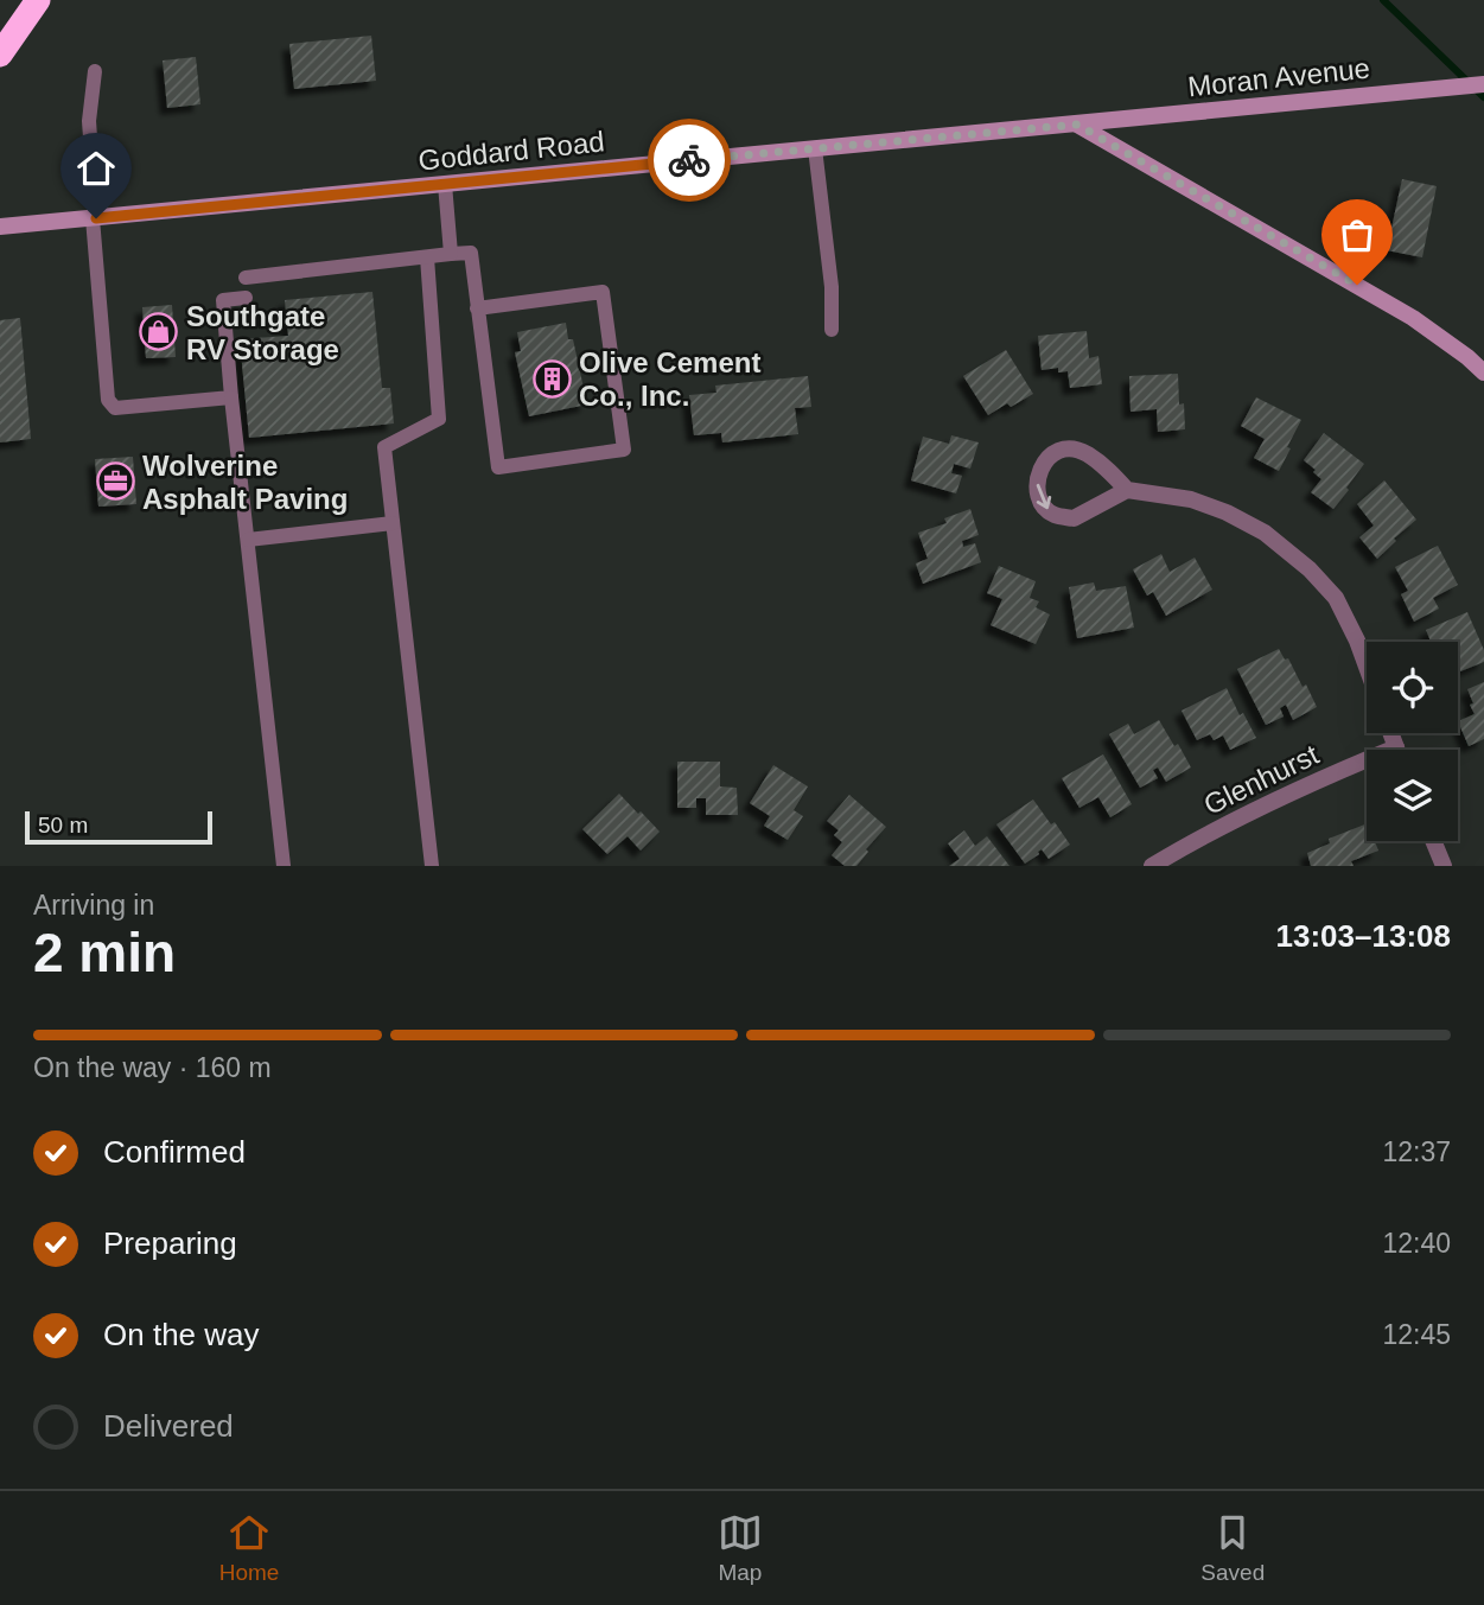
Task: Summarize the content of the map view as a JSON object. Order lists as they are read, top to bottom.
{
  "streets": {
    "main road": ["Moran Avenue", "Goddard Road"],
    "street": ["Glenhurst"]
  },
  "crossings": [
    ["Moran Avenue", "Goddard Road"]
  ],
  "places": {
    "shop": ["Southgate RV Storage"],
    "building": ["Olive Cement Co., Inc."],
    "office": ["Wolverine Asphalt Paving"]
  },
  "scale_bar": "50 m",
  "page": {
    "scale": "50 m",
    "heading": ["2 min", "Arriving in", "13:03–13:08"],
    "bar": "On the way · 160 m",
    "list": [
      ["Confirmed", "12:37"],
      ["Preparing", "12:40"],
      ["On the way", "12:45"],
      "Delivered"
    ],
    "tabs": ["Home", "Map", "Saved"]
  }
}
